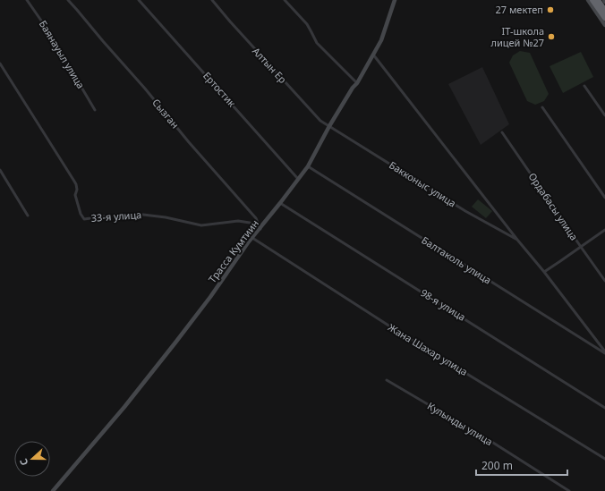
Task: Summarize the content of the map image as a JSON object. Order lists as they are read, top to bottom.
{
  "streets": {
    "street": [
      "Баянауыл улица",
      "Алтын Ер",
      "Ертостик",
      "Сызган",
      "Бакконыс улица",
      "Ордабасы улица",
      "33-я улица",
      "Трасса Кумтиин",
      "Балтаколь улица",
      "98-я улица",
      "Жана Шахар улица",
      "Кулынды улица"
    ]
  },
  "crossings": [
    ["Алтын Ер", "Бакконыс улица"],
    ["Алтын Ер", "Трасса Кумтиин"],
    ["Ертостик", "Трасса Кумтиин"],
    ["Сызган", "33-я улица"],
    ["Сызган", "Трасса Кумтиин"],
    ["Бакконыс улица", "Трасса Кумтиин"],
    ["33-я улица", "Трасса Кумтиин"],
    ["Трасса Кумтиин", "Балтаколь улица"],
    ["Трасса Кумтиин", "98-я улица"],
    ["Трасса Кумтиин", "Жана Шахар улица"]
  ],
  "places": ["27 мектеп", "IT-школа лицей №27"],
  "scale_bar": "200 m",
  "north": "left"
}
